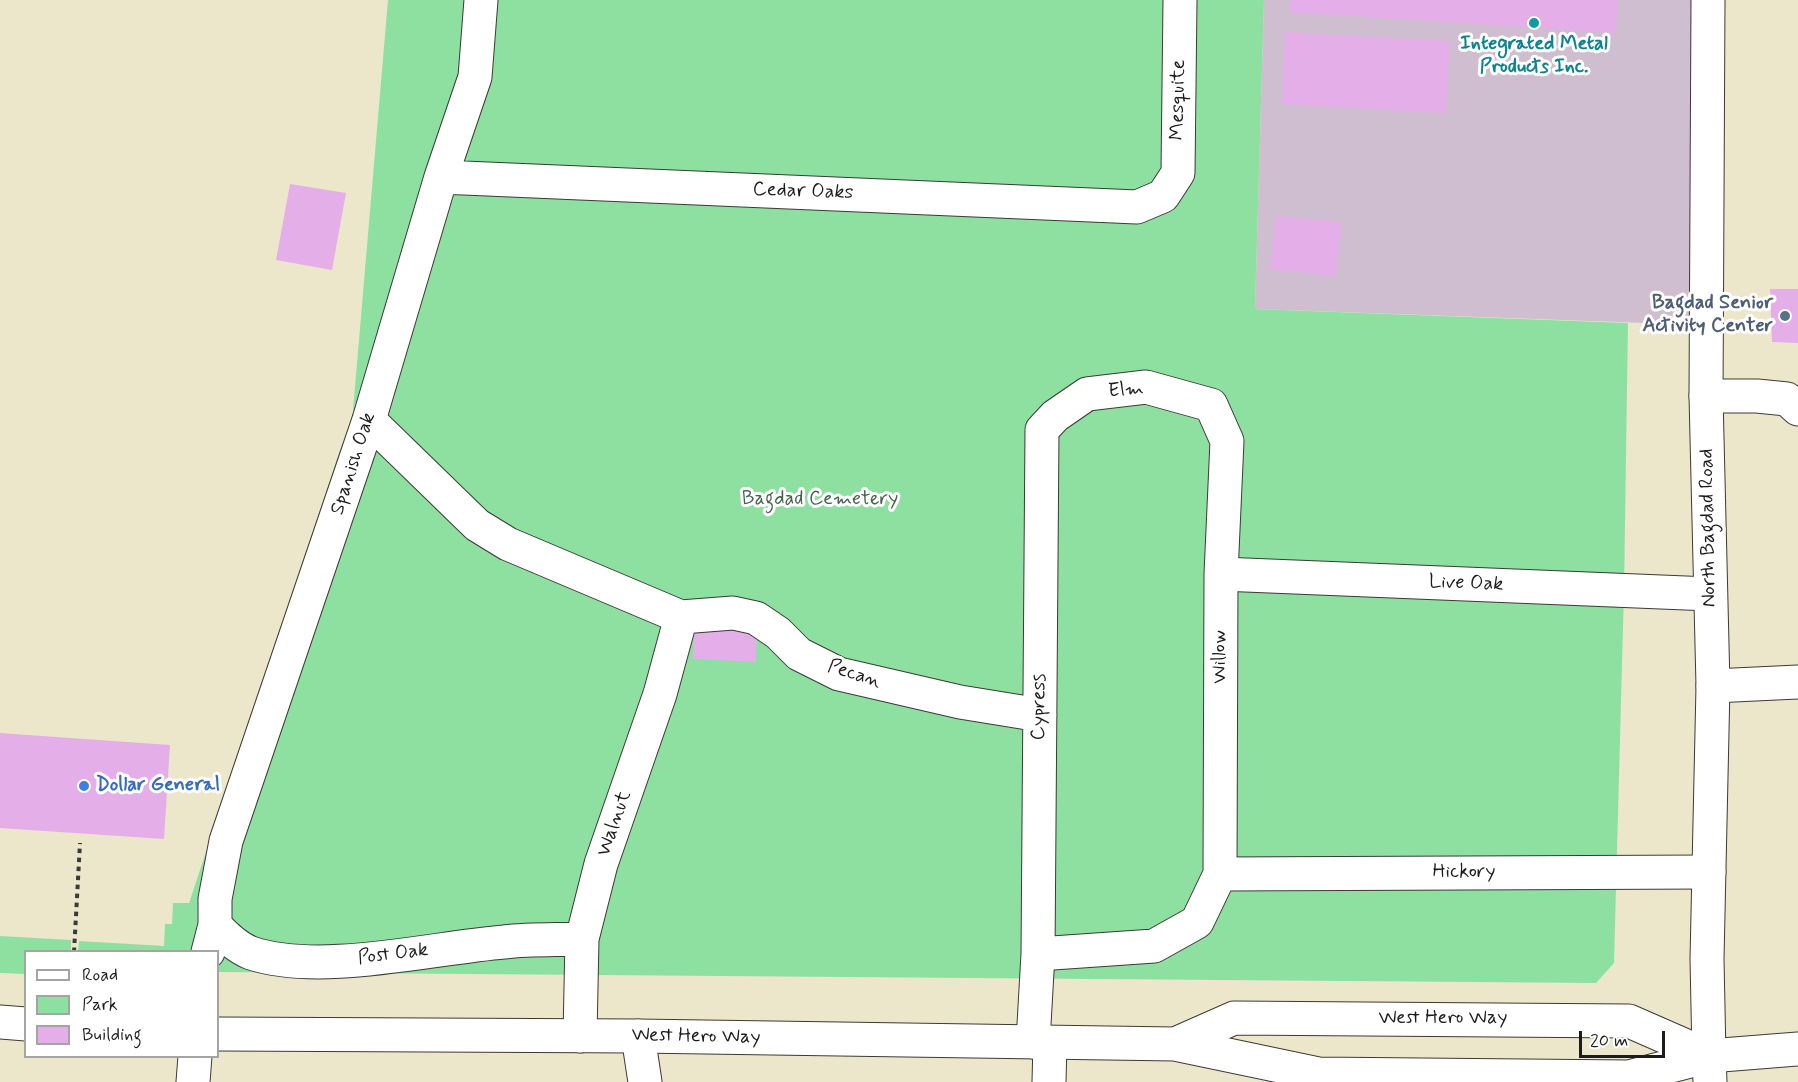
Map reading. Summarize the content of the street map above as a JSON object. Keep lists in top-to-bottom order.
{
  "streets": {
    "main road": [
      "Mesquite",
      "Cedar Oaks",
      "Elm",
      "Spanish Oak",
      "North Bagdad Road",
      "Live Oak",
      "Willow",
      "Pecan",
      "Cypress",
      "Walnut",
      "Hickory",
      "Post Oak",
      "West Hero Way"
    ]
  },
  "crossings": [
    ["Mesquite", "Cedar Oaks"],
    ["Cedar Oaks", "Spanish Oak"],
    ["Elm", "Willow"],
    ["Elm", "Cypress"],
    ["Spanish Oak", "Post Oak"],
    ["North Bagdad Road", "Live Oak"],
    ["North Bagdad Road", "Hickory"],
    ["North Bagdad Road", "West Hero Way"],
    ["Live Oak", "Willow"],
    ["Willow", "Hickory"],
    ["Pecan", "Cypress"],
    ["Pecan", "Walnut"],
    ["Cypress", "West Hero Way"],
    ["Walnut", "Post Oak"],
    ["Walnut", "West Hero Way"]
  ],
  "parks": ["Bagdad Cemetery"],
  "places": ["Integrated Metal Products Inc.", "Bagdad Senior Activity Center", "Dollar General"],
  "legend": ["Road", "Park", "Building"],
  "scale_bar": "20 m"
}
